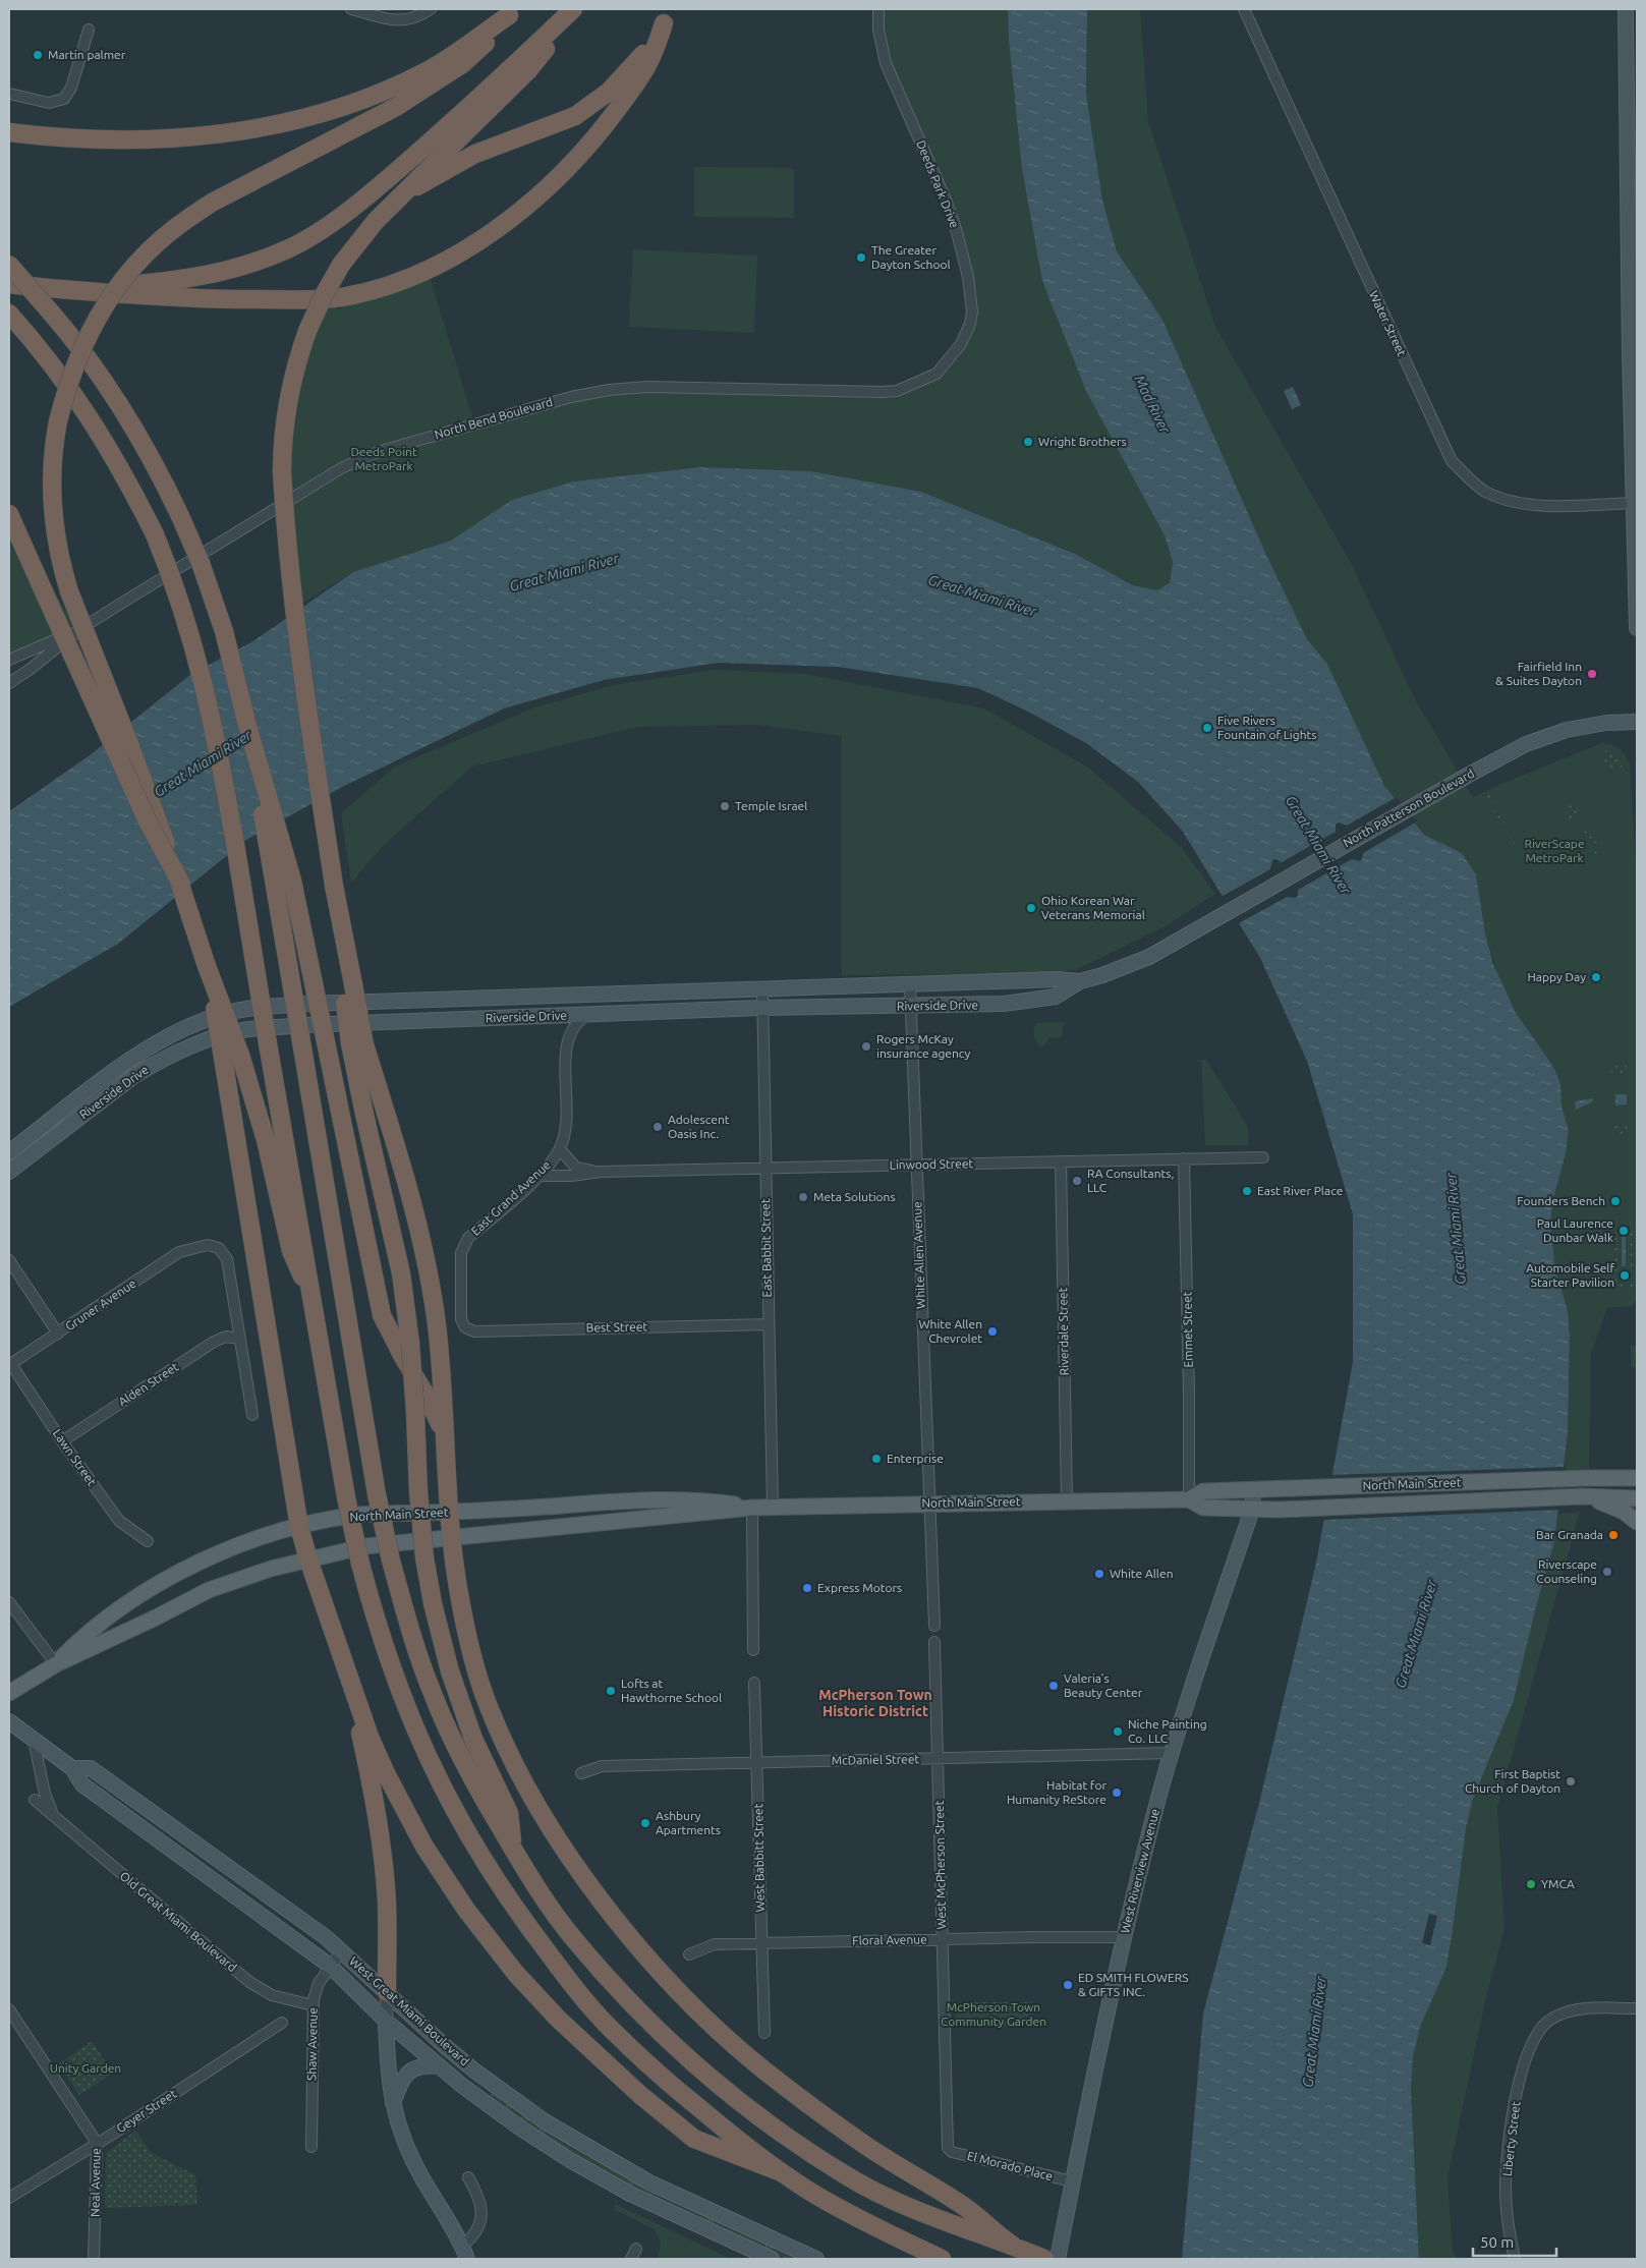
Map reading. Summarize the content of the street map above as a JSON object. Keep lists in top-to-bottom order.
{
  "streets": {
    "main road": [
      "North Patterson Boulevard",
      "Riverside Drive",
      "North Main Street",
      "West Riverview Avenue",
      "West Great Miami Boulevard"
    ],
    "street": [
      "Deeds Park Drive",
      "Water Street",
      "North Bend Boulevard",
      "Linwood Street",
      "East Grand Avenue",
      "East Babbit Street",
      "White Allen Avenue",
      "Gruner Avenue",
      "Best Street",
      "Emmet Street",
      "Riverdale Street",
      "Alden Street",
      "Lawn Street",
      "McDaniel Street",
      "West Babbitt Street",
      "West McPherson Street",
      "Old Great Miami Boulevard",
      "Floral Avenue",
      "Shaw Avenue",
      "Geyer Street",
      "Liberty Street",
      "El Morado Place",
      "Neal Avenue"
    ]
  },
  "crossings": [
    ["Deeds Park Drive", "North Bend Boulevard"],
    ["North Patterson Boulevard", "Riverside Drive"],
    ["Riverside Drive", "East Grand Avenue"],
    ["Riverside Drive", "East Babbit Street"],
    ["Riverside Drive", "White Allen Avenue"],
    ["Linwood Street", "East Grand Avenue"],
    ["Linwood Street", "East Babbit Street"],
    ["Linwood Street", "White Allen Avenue"],
    ["Linwood Street", "Emmet Street"],
    ["Linwood Street", "Riverdale Street"],
    ["East Grand Avenue", "Best Street"],
    ["East Babbit Street", "Best Street"],
    ["East Babbit Street", "North Main Street"],
    ["White Allen Avenue", "North Main Street"],
    ["Gruner Avenue", "Alden Street"],
    ["Gruner Avenue", "Lawn Street"],
    ["Emmet Street", "North Main Street"],
    ["Riverdale Street", "North Main Street"],
    ["Alden Street", "Lawn Street"],
    ["North Main Street", "West Riverview Avenue"],
    ["McDaniel Street", "West Babbitt Street"],
    ["McDaniel Street", "West McPherson Street"],
    ["McDaniel Street", "West Riverview Avenue"],
    ["West Babbitt Street", "Floral Avenue"],
    ["West McPherson Street", "Floral Avenue"],
    ["West McPherson Street", "El Morado Place"],
    ["West Riverview Avenue", "Floral Avenue"],
    ["West Riverview Avenue", "El Morado Place"],
    ["Old Great Miami Boulevard", "West Great Miami Boulevard"],
    ["Old Great Miami Boulevard", "Shaw Avenue"],
    ["West Great Miami Boulevard", "Shaw Avenue"],
    ["Geyer Street", "Neal Avenue"]
  ],
  "districts": ["McPherson Town Historic District"],
  "water": ["Mad River", "Great Miami River"],
  "parks": [
    "Deeds Point MetroPark",
    "RiverScape MetroPark",
    "McPherson Town Community Garden",
    "Unity Garden"
  ],
  "places": [
    "Martin palmer",
    "The Greater Dayton School",
    "Wright Brothers",
    "Fairfield Inn & Suites Dayton",
    "Five Rivers Fountain of Lights",
    "Temple Israel",
    "Ohio Korean War Veterans Memorial",
    "Happy Day",
    "Rogers McKay insurance agency",
    "Adolescent Oasis Inc.",
    "RA Consultants, LLC",
    "East River Place",
    "Meta Solutions",
    "Founders Bench",
    "Paul Laurence Dunbar Walk",
    "Automobile Self Starter Pavilion",
    "White Allen Chevrolet",
    "Enterprise",
    "Bar Granada",
    "Riverscape Counseling",
    "White Allen",
    "Express Motors",
    "Valeria’s Beauty Center",
    "Lofts at Hawthorne School",
    "Niche Painting Co. LLC",
    "First Baptist Church of Dayton",
    "Habitat for Humanity ReStore",
    "Ashbury Apartments",
    "YMCA",
    "ED SMITH FLOWERS & GIFTS INC."
  ],
  "scale_bar": "50 m"
}
